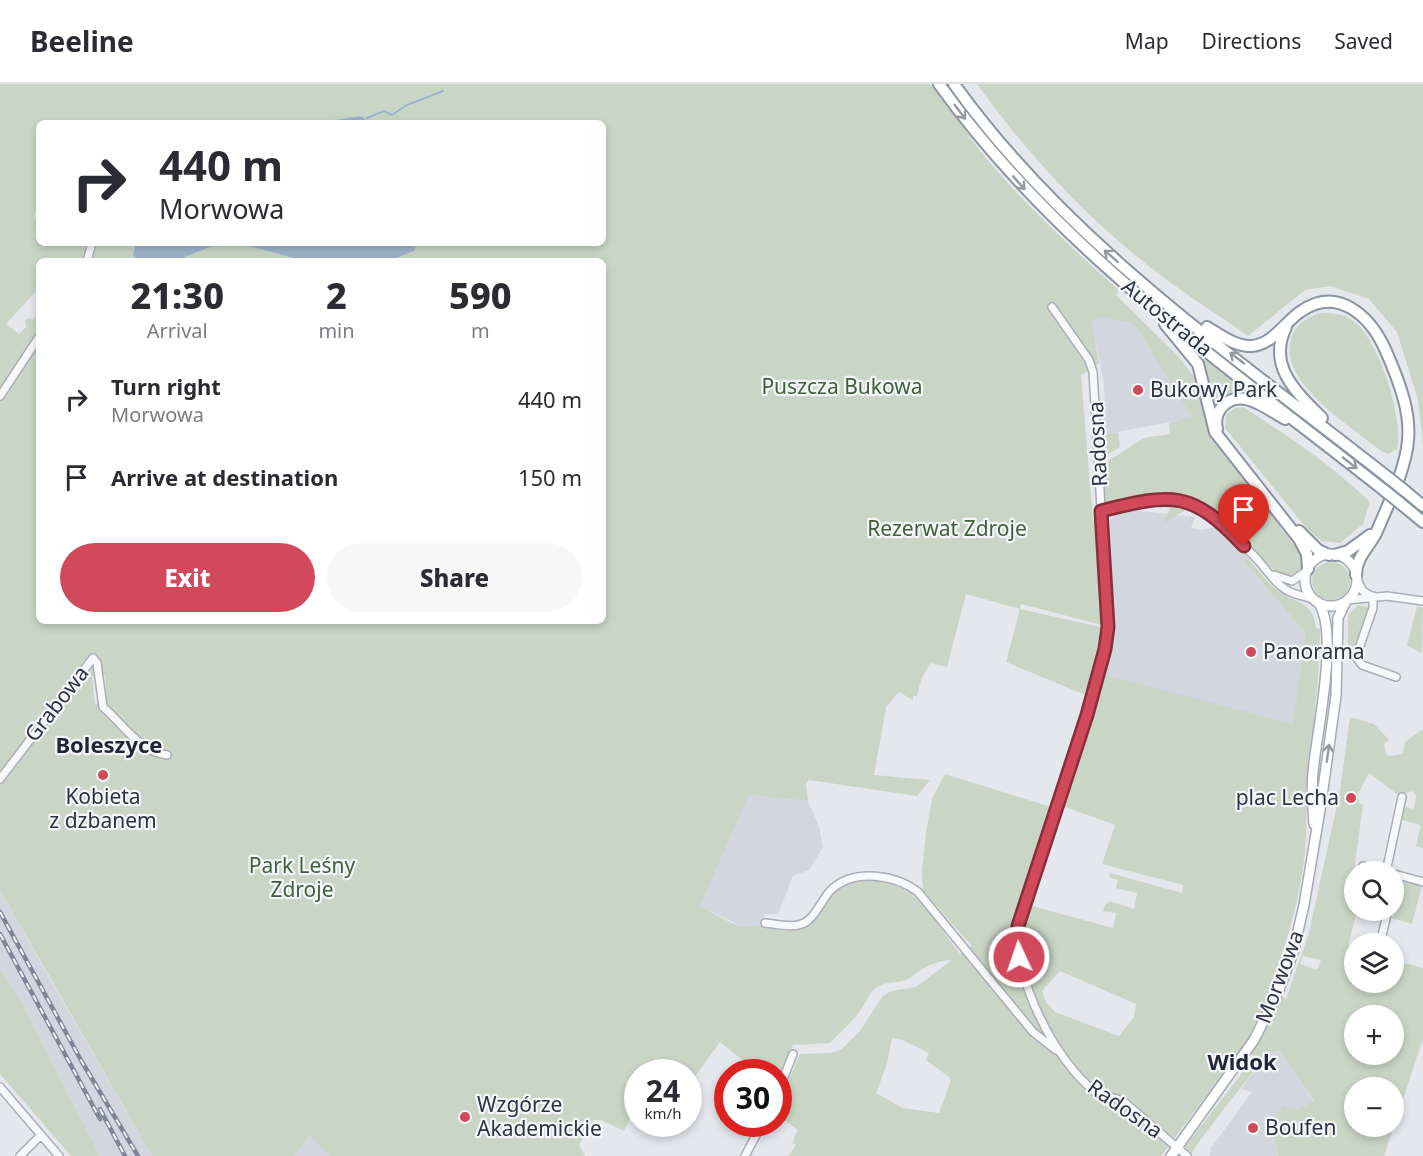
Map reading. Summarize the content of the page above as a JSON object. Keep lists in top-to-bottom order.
{
  "streets": {
    "highway": ["Autostrada"],
    "main road": ["Morwowa"],
    "street": ["Radosna", "Grabowa"]
  },
  "crossings": [
    ["Radosna", "Morwowa"]
  ],
  "districts": ["Boleszyce", "Widok"],
  "parks": ["Puszcza Bukowa", "Rezerwat Zdroje", "Park Leśny Zdroje"],
  "places": [
    "Bukowy Park",
    "Panorama",
    "Kobieta z dzbanem",
    "plac Lecha",
    "Wzgórze Akademickie",
    "Boufen"
  ],
  "page": {
    "header": "Beeline",
    "nav": ["Map", "Directions", "Saved"],
    "turn": ["440 m", "Morwowa"],
    "eta": [
      "21:30",
      "Arrival",
      "2",
      "min",
      "590",
      "m"
    ],
    "list": [
      {
        "name": "Turn right",
        "note": "Morwowa",
        "value": "440 m"
      },
      {
        "name": "Arrive at destination",
        "value": "150 m"
      }
    ],
    "buttons": ["Exit", "Share"],
    "map_buttons": ["+", "−"],
    "speed": "24 km/h",
    "limit": "30"
  }
}
